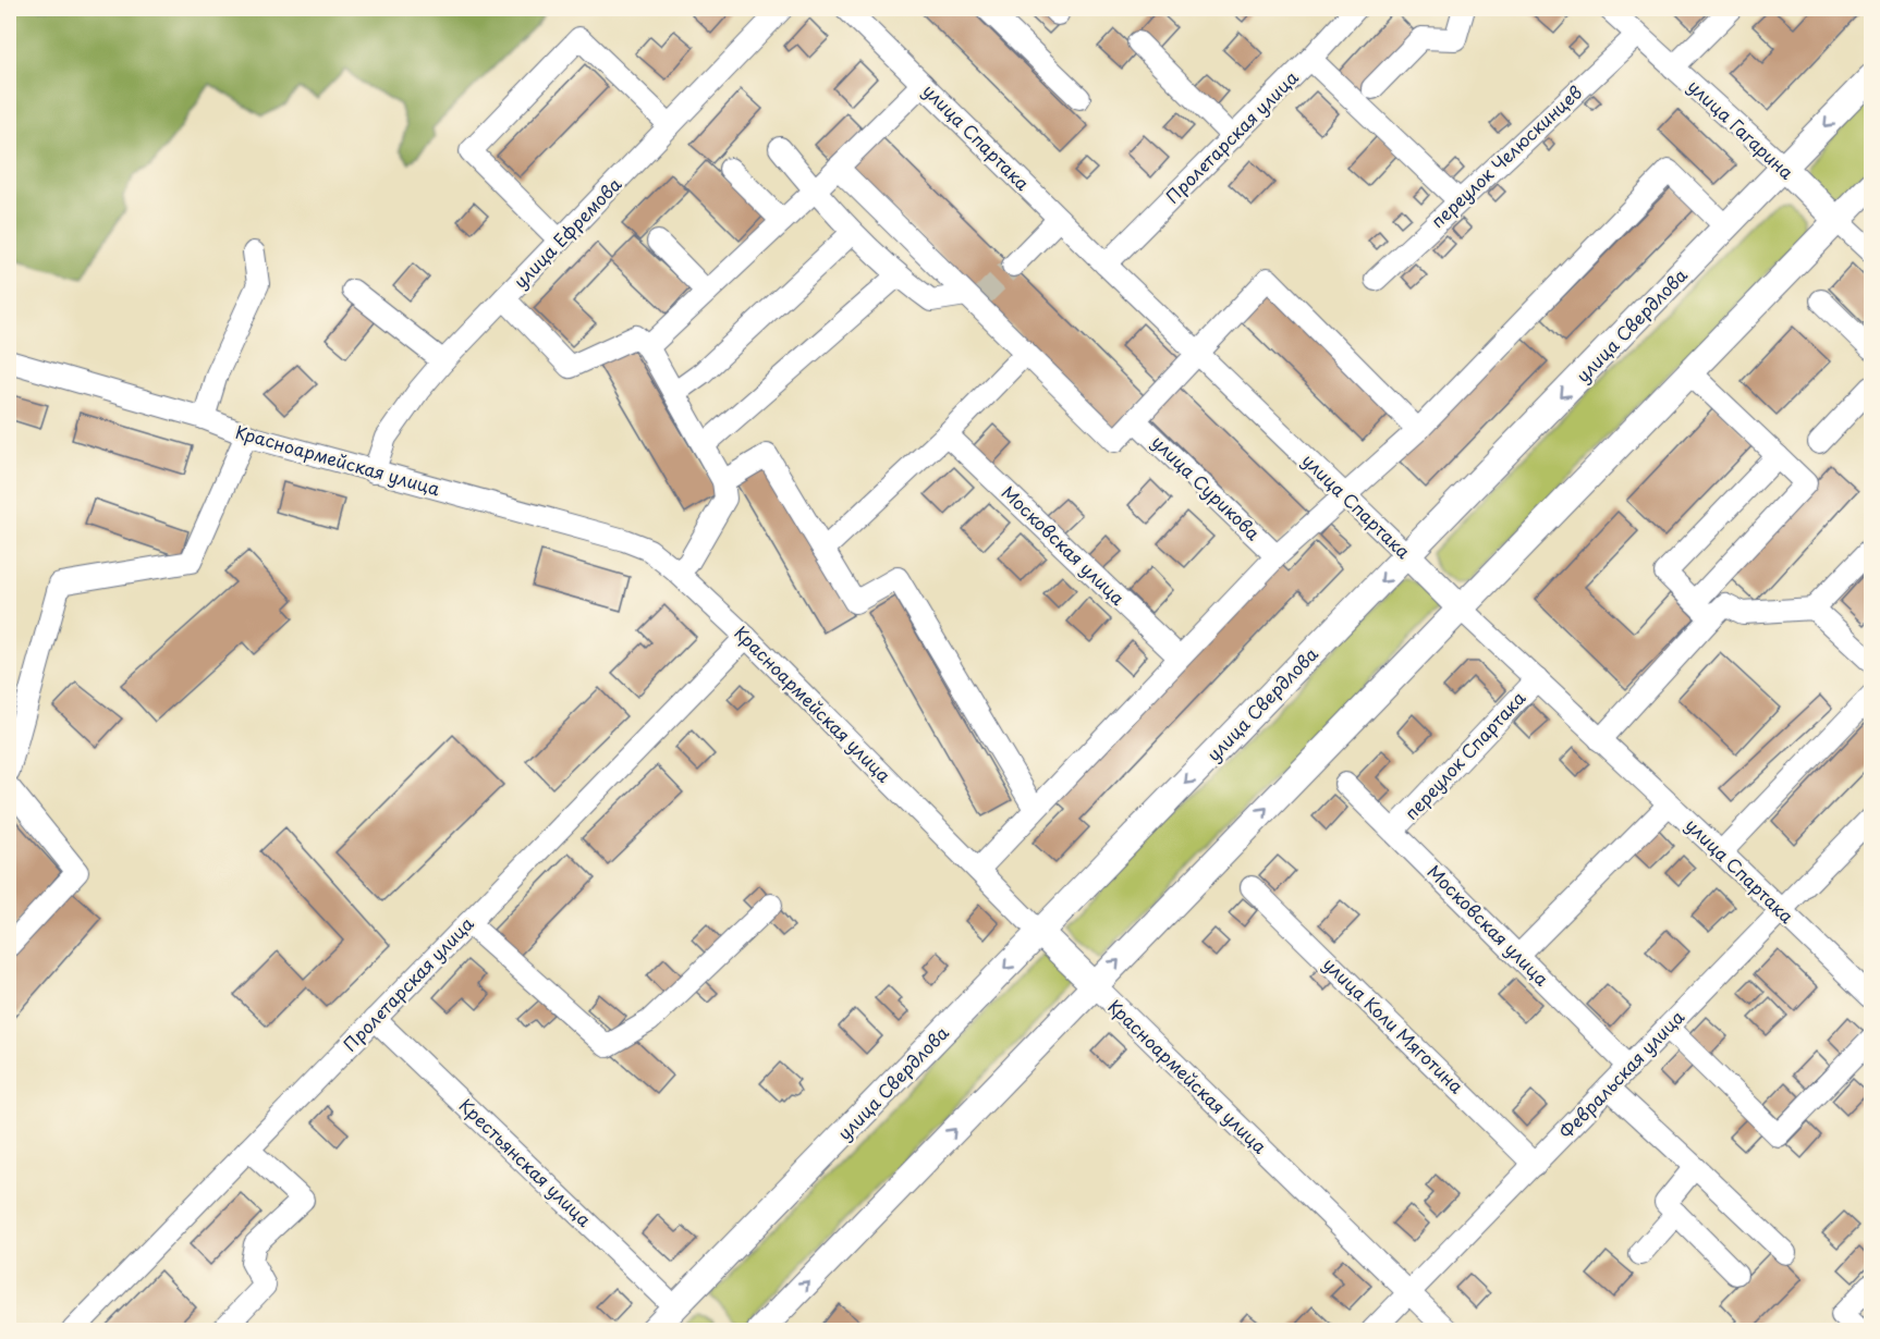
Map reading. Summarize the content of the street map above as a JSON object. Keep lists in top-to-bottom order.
{
  "streets": {
    "main road": [
      "улица Гагарина",
      "улица Спартака",
      "улица Свердлова",
      "Красноармейская улица"
    ],
    "street": [
      "Пролетарская улица",
      "переулок Челюскинцев",
      "улица Ефремова",
      "улица Сурикова",
      "Московская улица",
      "переулок Спартака",
      "улица Коли Мяготина",
      "Февральская улица",
      "Крестьянская улица"
    ]
  },
  "crossings": [
    ["улица Гагарина", "переулок Челюскинцев"],
    ["улица Гагарина", "улица Свердлова"],
    ["улица Спартака", "Пролетарская улица"],
    ["улица Спартака", "улица Свердлова"],
    ["улица Спартака", "переулок Спартака"],
    ["улица Спартака", "Февральская улица"],
    ["Пролетарская улица", "Красноармейская улица"],
    ["Пролетарская улица", "Крестьянская улица"],
    ["улица Ефремова", "Красноармейская улица"],
    ["улица Свердлова", "Красноармейская улица"],
    ["улица Свердлова", "Крестьянская улица"],
    ["Красноармейская улица", "Февральская улица"],
    ["Московская улица", "переулок Спартака"],
    ["Московская улица", "Февральская улица"],
    ["улица Коли Мяготина", "Февральская улица"]
  ]
}
